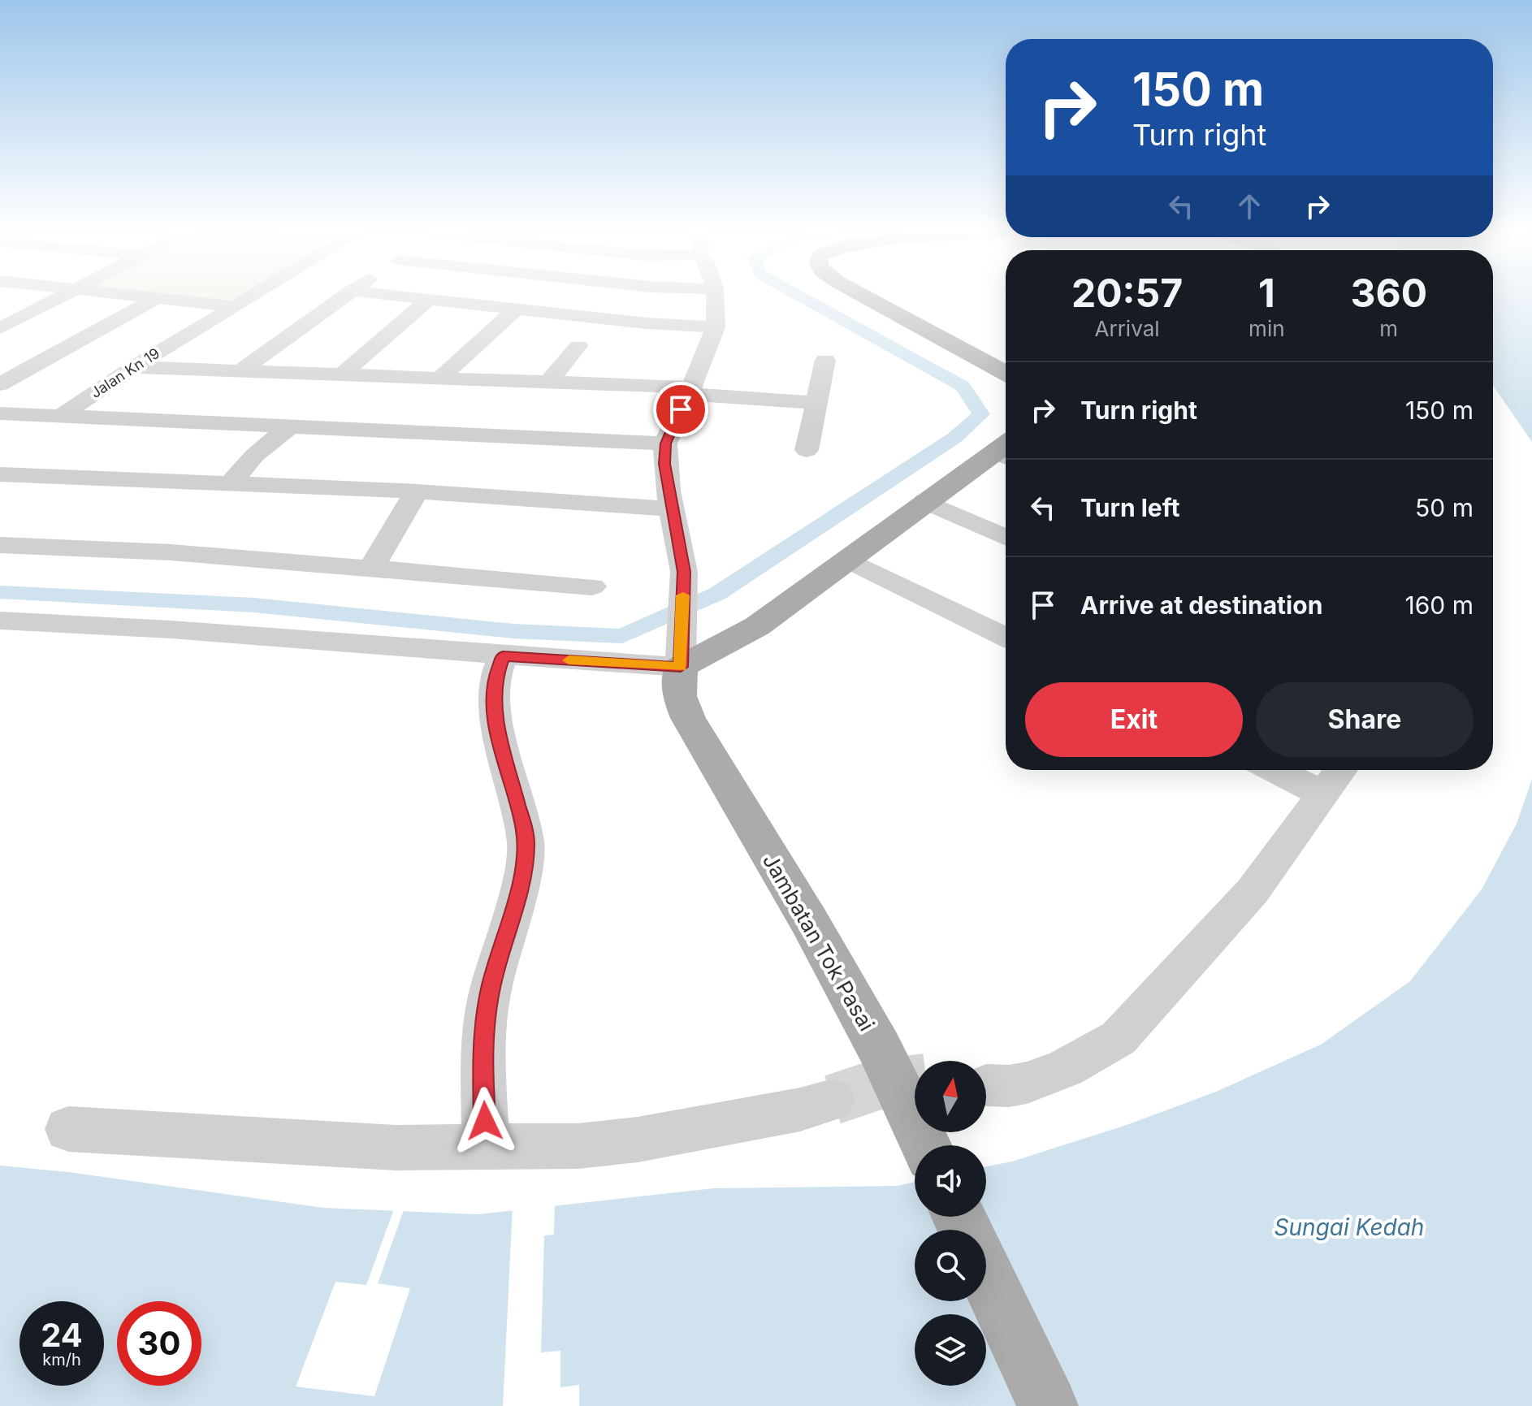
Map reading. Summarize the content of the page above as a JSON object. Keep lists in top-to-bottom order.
{
  "streets": {
    "main road": ["Jambatan Tok Pasai"],
    "street": ["Jalan Kn 19"]
  },
  "water": ["Sungai Kedah"],
  "north": "top",
  "page": {
    "turn": ["150 m", "Turn right"],
    "eta": [
      "20:57",
      "Arrival",
      "1",
      "min",
      "360",
      "m"
    ],
    "list": [
      {
        "name": "Turn right",
        "value": "150 m"
      },
      {
        "name": "Turn left",
        "value": "50 m"
      },
      {
        "name": "Arrive at destination",
        "value": "160 m"
      }
    ],
    "buttons": ["Exit", "Share"],
    "speed": "24 km/h",
    "limit": "30"
  }
}
